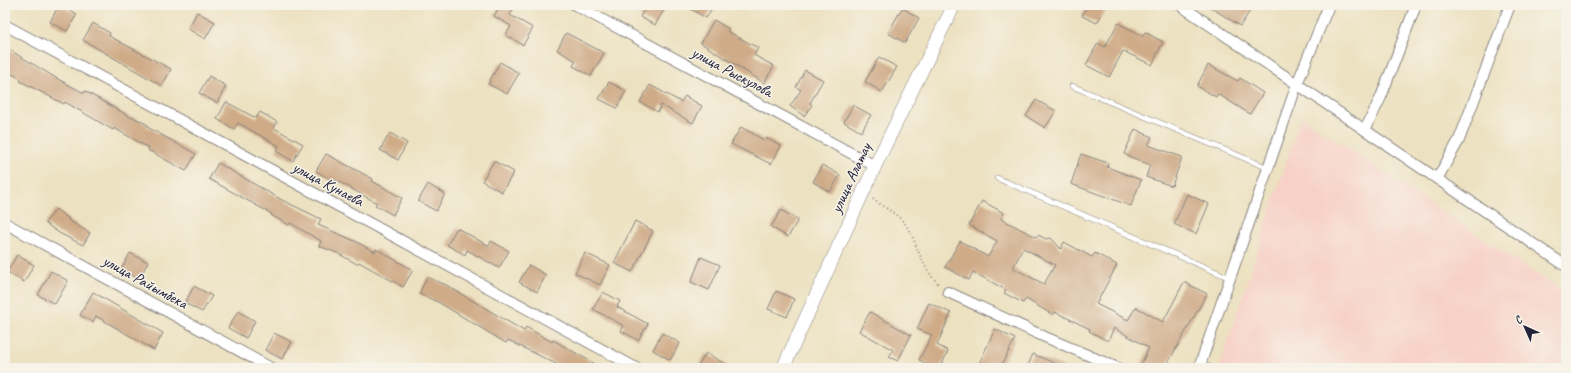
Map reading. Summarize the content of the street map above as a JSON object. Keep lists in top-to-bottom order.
{
  "streets": {
    "street": [
      "улица Рыскулова",
      "улица Алатау",
      "улица Кунаева",
      "улица Райымбека"
    ]
  },
  "crossings": [
    ["улица Рыскулова", "улица Алатау"]
  ],
  "north": "top left"
}
